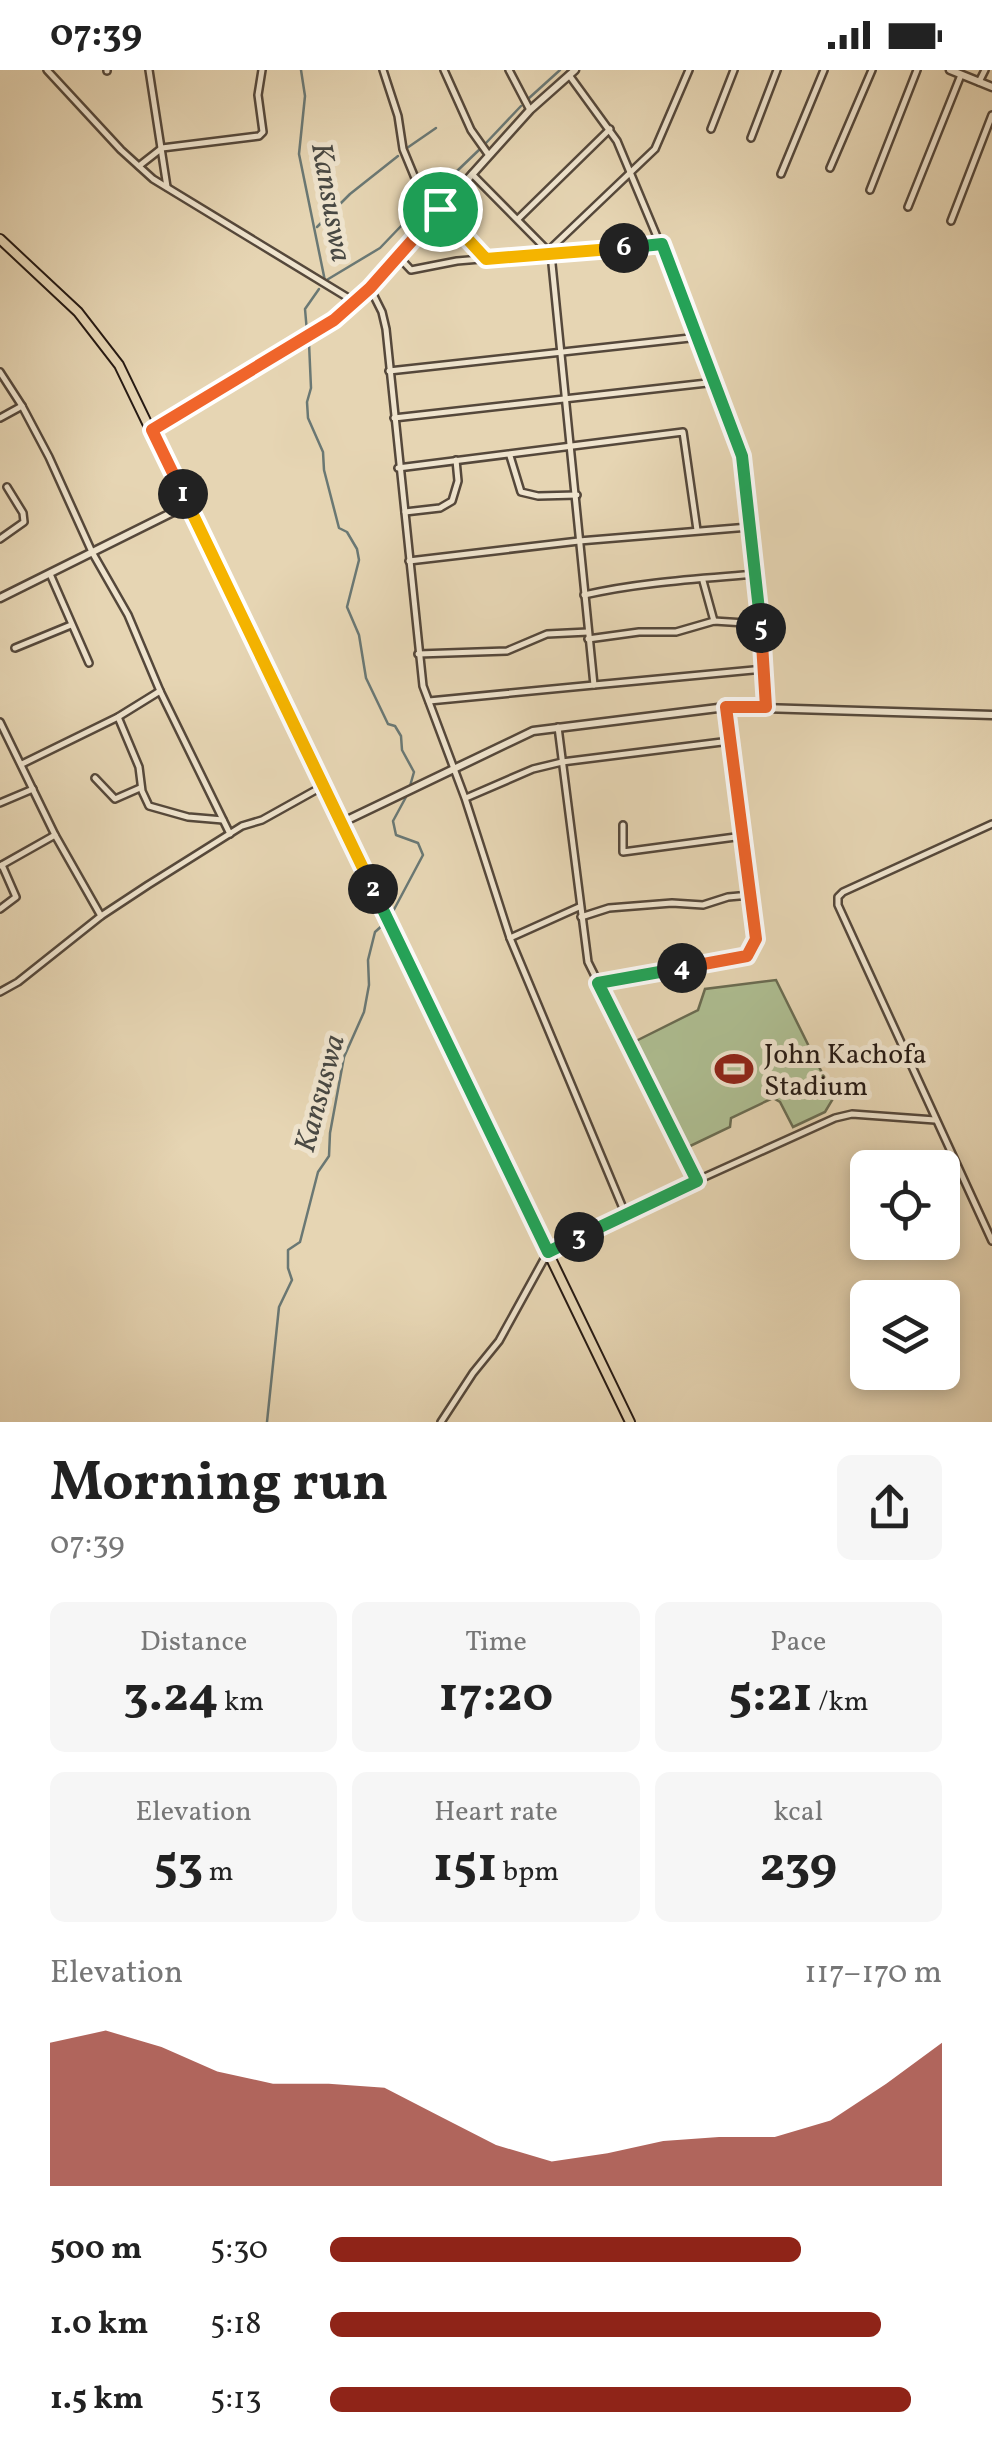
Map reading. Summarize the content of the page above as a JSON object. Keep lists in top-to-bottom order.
{
  "water": ["Kansuswa"],
  "places": {
    "sports": ["John Kachofa Stadium"]
  },
  "page": {
    "status": "07:39",
    "pins": [
      "6",
      "1",
      "5",
      "2",
      "4",
      "3"
    ],
    "heading": ["Morning run", "07:39"],
    "stats": [
      ["Distance", "3.24 km"],
      ["Time", "17:20"],
      ["Pace", "5:21 /km"],
      ["Elevation", "53 m"],
      ["Heart rate", "151 bpm"],
      ["kcal", "239"]
    ],
    "chart": ["Elevation", "117–170 m"],
    "list": [
      {
        "name": "500 m",
        "note": "5:30"
      },
      {
        "name": "1.0 km",
        "note": "5:18"
      },
      {
        "name": "1.5 km",
        "note": "5:13"
      }
    ]
  }
}
